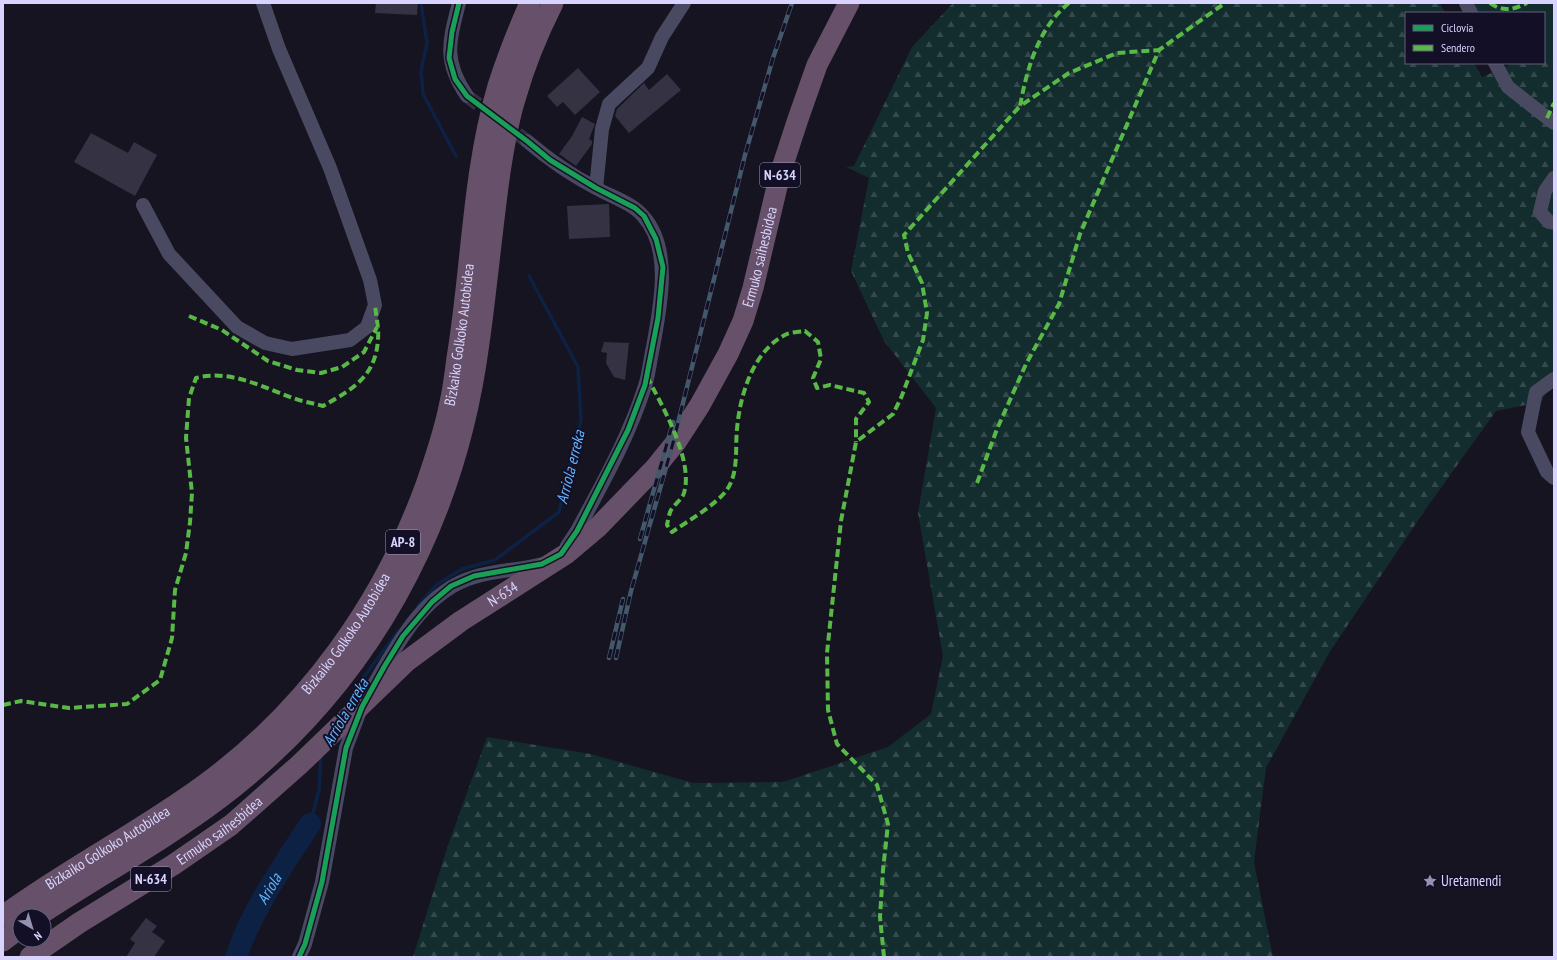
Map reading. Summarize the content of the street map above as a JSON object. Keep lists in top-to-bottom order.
{
  "streets": {
    "highway": [
      "N-634",
      "Ermuko saihesbidea",
      "Bizkaiko Golkoko Autobidea",
      "AP-8"
    ]
  },
  "crossings": [
    ["N-634", "Ermuko saihesbidea"]
  ],
  "water": ["Arriola erreka", "Ariola"],
  "places": {
    "place": ["Uretamendi"]
  },
  "legend": ["Ciclovía", "Sendero"],
  "north": "bottom right"
}
